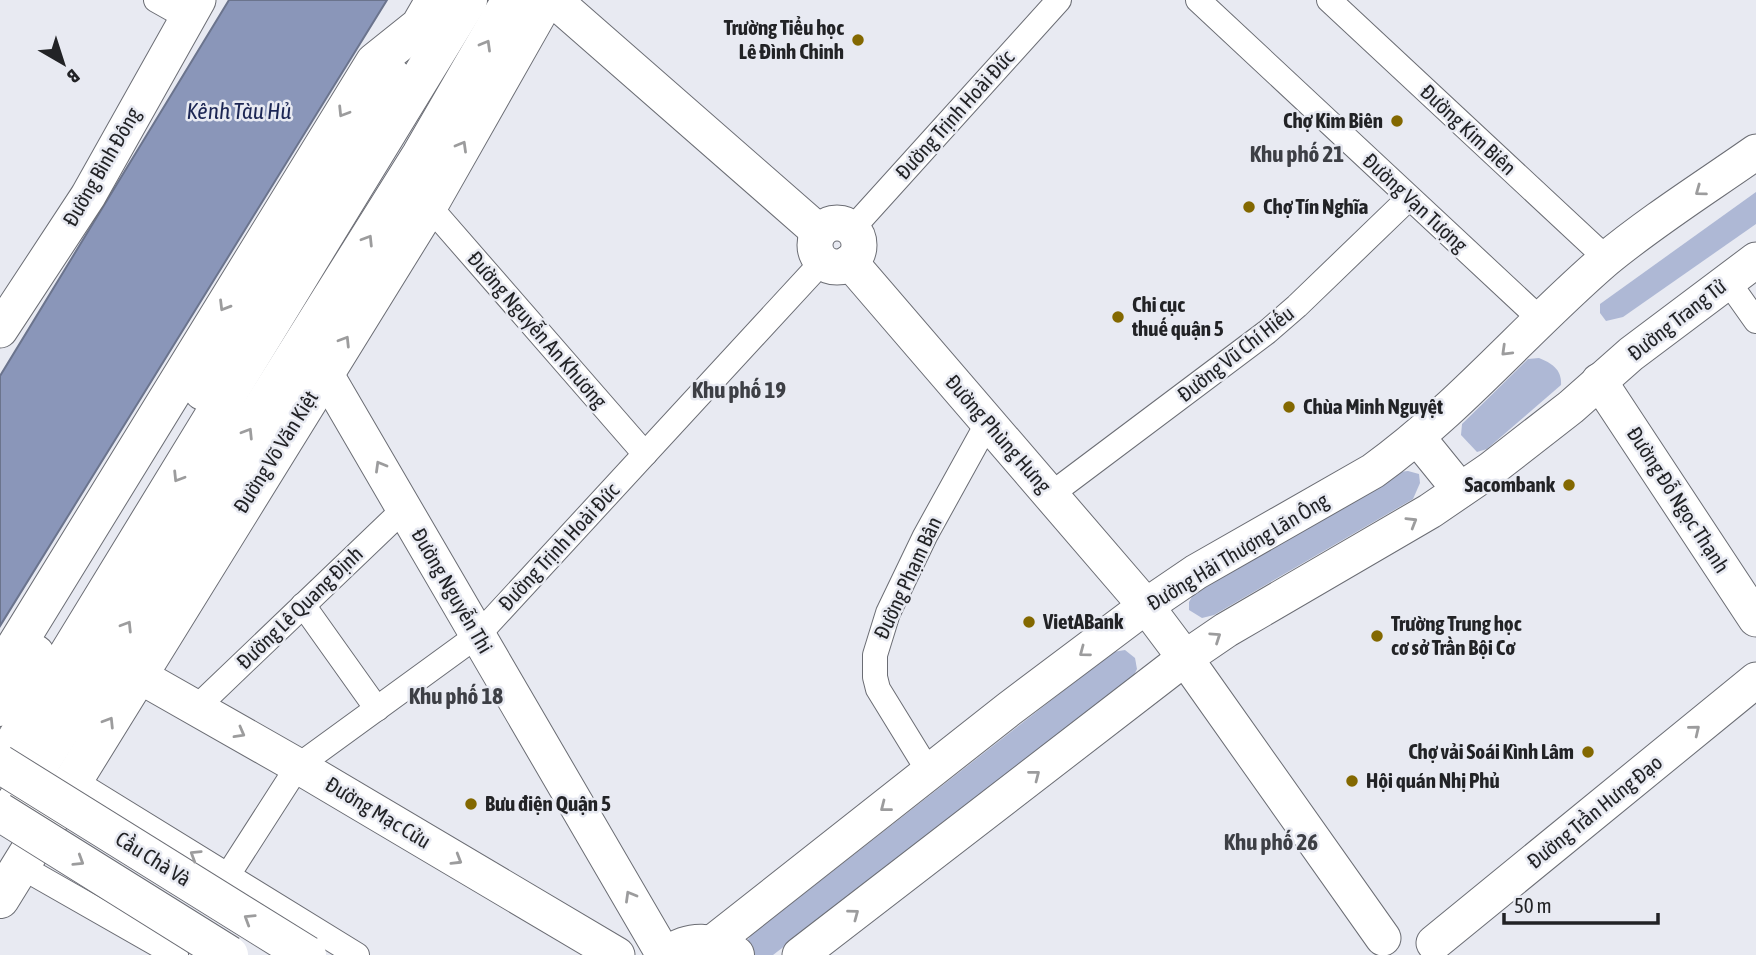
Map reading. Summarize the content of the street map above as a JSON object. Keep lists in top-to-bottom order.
{
  "streets": {
    "main road": ["Đường Võ Văn Kiệt", "Cầu Chà Và"],
    "street": [
      "Đường Trịnh Hoài Đức",
      "Đường Kim Biên",
      "Đường Bình Đông",
      "Đường Vạn Tượng",
      "Đường Trang Tử",
      "Đường Nguyễn An Khương",
      "Đường Vũ Chí Hiếu",
      "Đường Phùng Hưng",
      "Đường Đỗ Ngọc Thạnh",
      "Đường Hải Thượng Lãn Ông",
      "Đường Phạm Bân",
      "Đường Nguyễn Thi",
      "Đường Lê Quang Định",
      "Đường Trần Hưng Đạo",
      "Đường Mạc Cửu"
    ]
  },
  "crossings": [
    ["Đường Trịnh Hoài Đức", "Đường Nguyễn An Khương"],
    ["Đường Trịnh Hoài Đức", "Đường Phùng Hưng"],
    ["Đường Trịnh Hoài Đức", "Đường Nguyễn Thi"],
    ["Đường Trịnh Hoài Đức", "Đường Mạc Cửu"],
    ["Đường Kim Biên", "Đường Hải Thượng Lãn Ông"],
    ["Đường Vạn Tượng", "Đường Vũ Chí Hiếu"],
    ["Đường Vạn Tượng", "Đường Hải Thượng Lãn Ông"],
    ["Đường Trang Tử", "Đường Đỗ Ngọc Thạnh"],
    ["Đường Nguyễn An Khương", "Đường Võ Văn Kiệt"],
    ["Đường Vũ Chí Hiếu", "Đường Phùng Hưng"],
    ["Đường Phùng Hưng", "Đường Hải Thượng Lãn Ông"],
    ["Đường Phùng Hưng", "Đường Phạm Bân"],
    ["Đường Võ Văn Kiệt", "Đường Nguyễn Thi"],
    ["Đường Võ Văn Kiệt", "Đường Mạc Cửu"],
    ["Đường Hải Thượng Lãn Ông", "Đường Phạm Bân"],
    ["Đường Nguyễn Thi", "Đường Lê Quang Định"],
    ["Đường Lê Quang Định", "Đường Mạc Cửu"]
  ],
  "one_way": ["Đường Nguyễn Thi", "Đường Trần Hưng Đạo"],
  "districts": [
    "Khu phố 21",
    "Khu phố 19",
    "Khu phố 18",
    "Khu phố 26"
  ],
  "water": ["Kênh Tàu Hủ"],
  "places": [
    "Trường Tiểu học Lê Đình Chinh",
    "Chợ Kim Biên",
    "Chợ Tín Nghĩa",
    "Chi cục thuế quận 5",
    "Chùa Minh Nguyệt",
    "Sacombank",
    "VietABank",
    "Trường Trung học cơ sở Trần Bội Cơ",
    "Chợ vải Soái Kình Lâm",
    "Hội quán Nhị Phủ",
    "Bưu điện Quận 5"
  ],
  "scale_bar": "50 m",
  "north": "bottom right"
}
